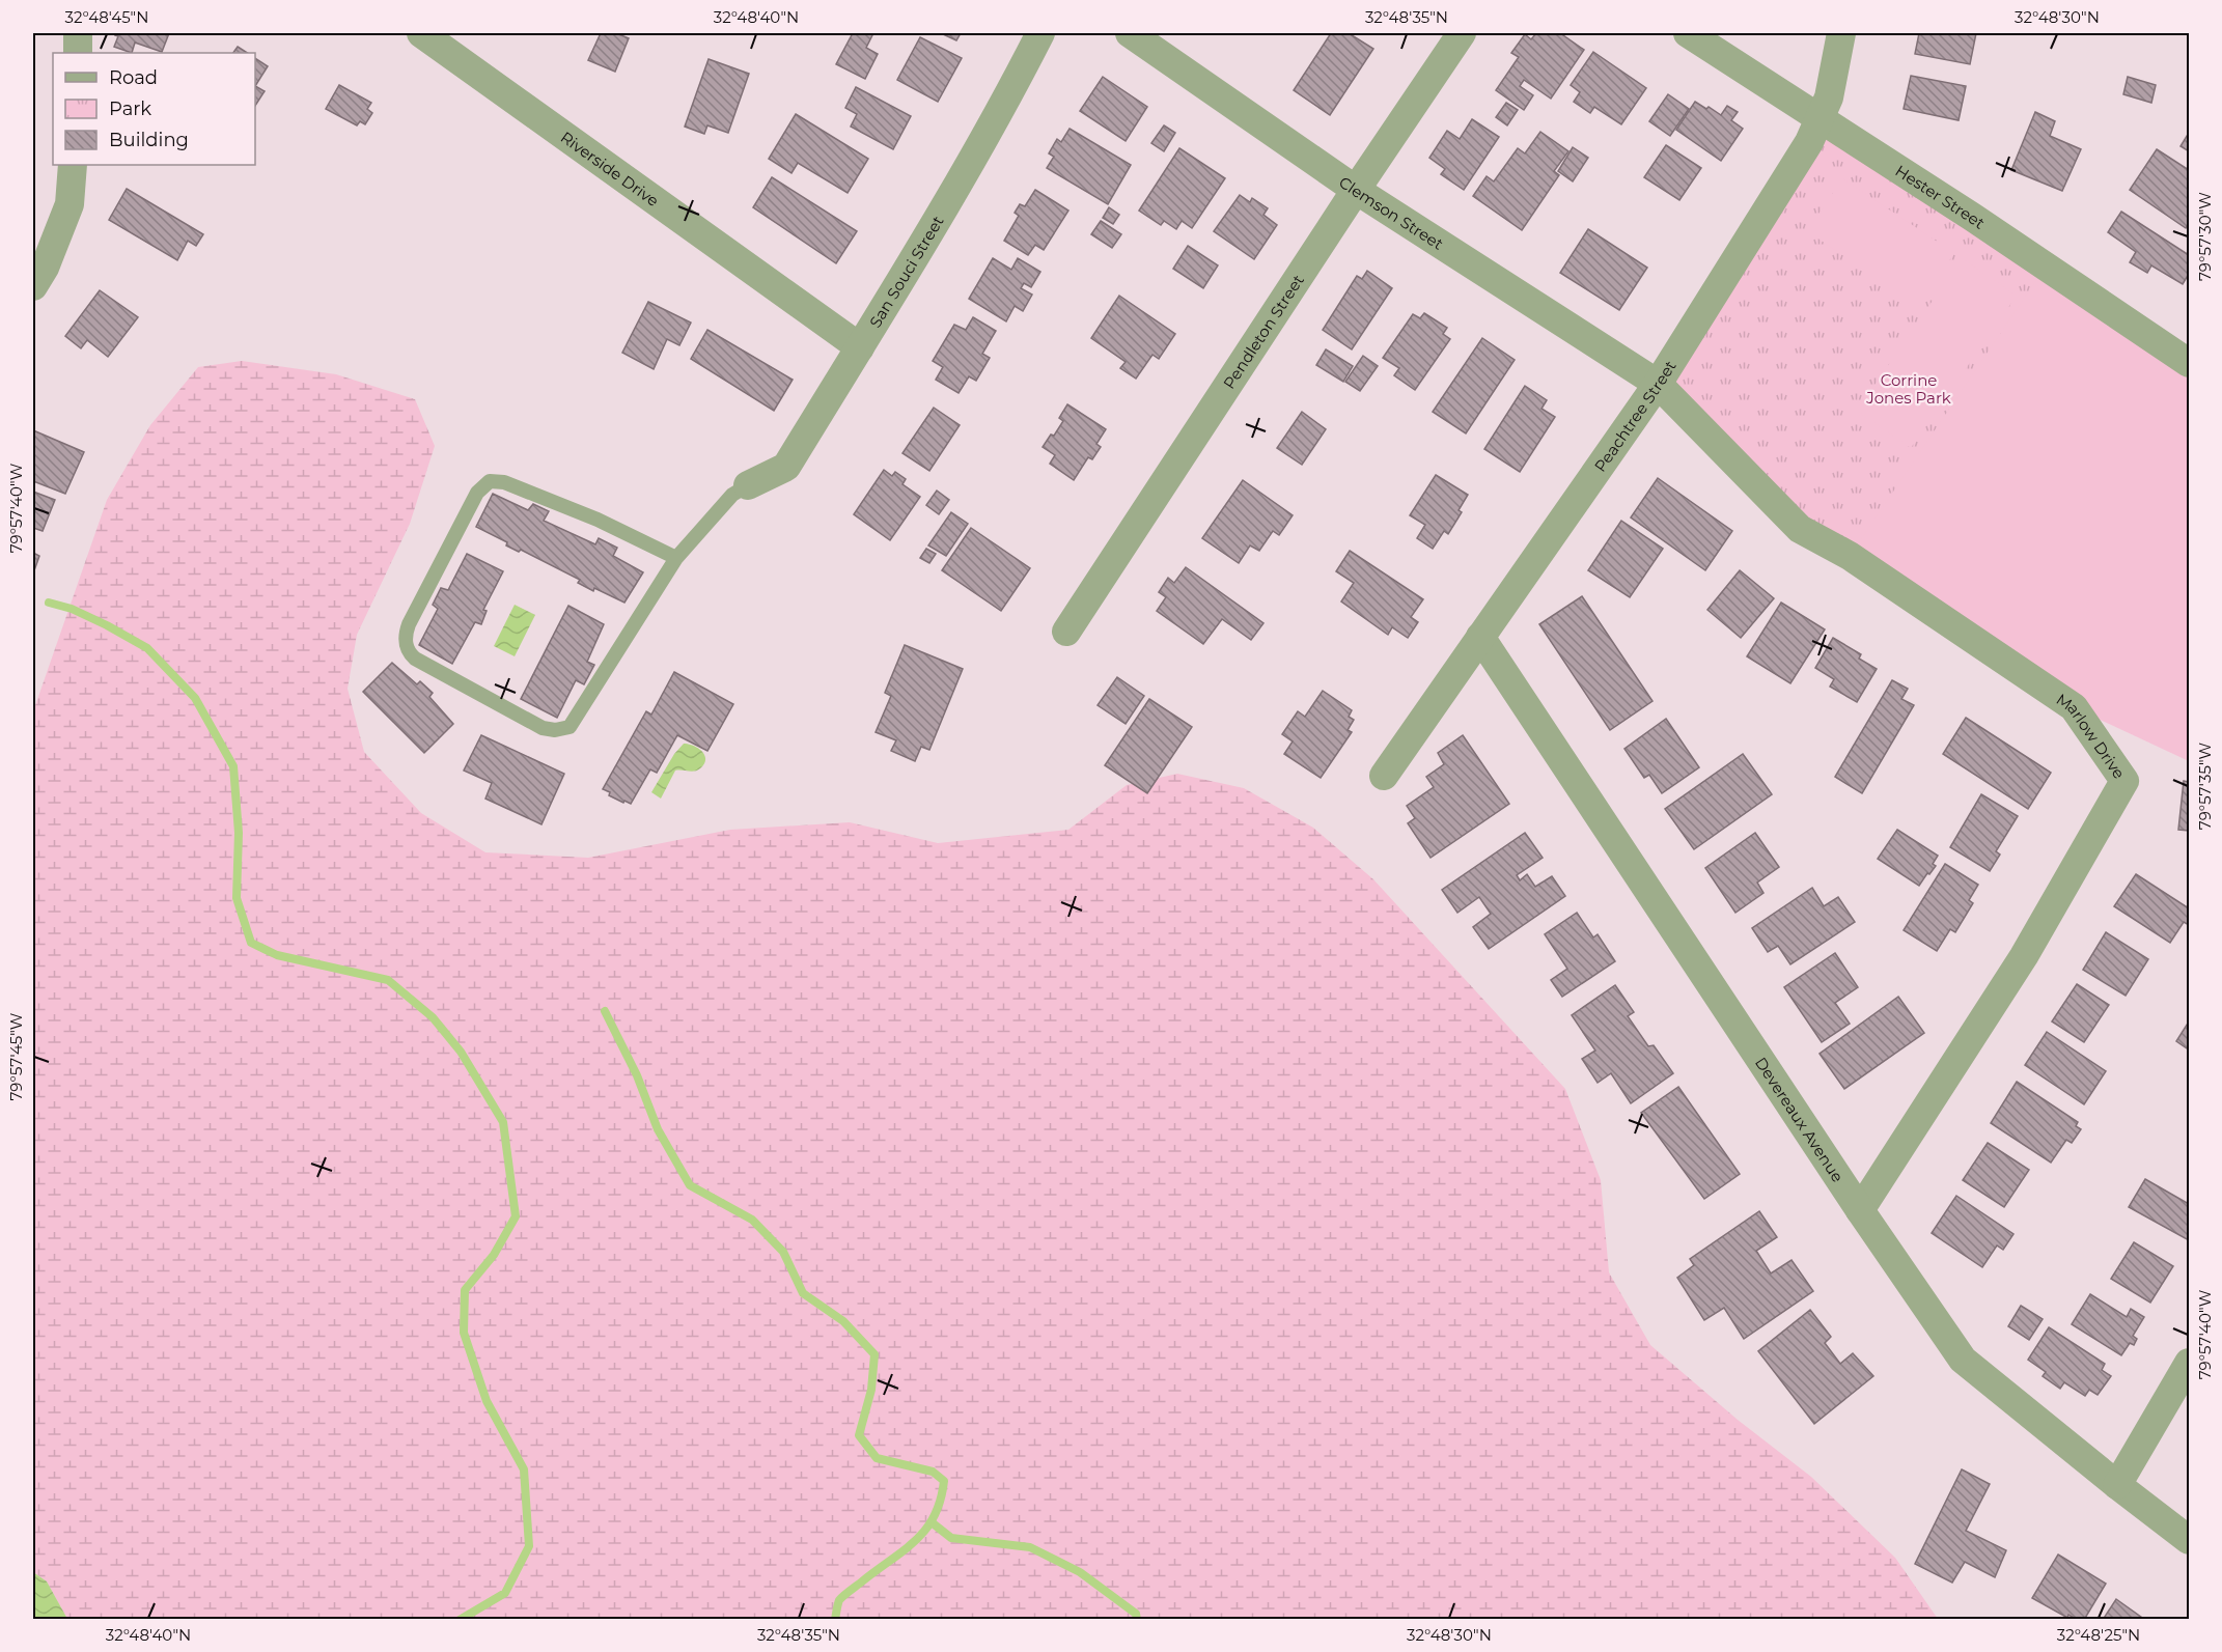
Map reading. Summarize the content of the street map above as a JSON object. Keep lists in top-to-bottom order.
{
  "streets": {
    "street": [
      "Riverside Drive",
      "Hester Street",
      "Clemson Street",
      "San Souci Street",
      "Pendleton Street",
      "Peachtree Street",
      "Marlow Drive",
      "Devereaux Avenue"
    ]
  },
  "crossings": [
    ["Riverside Drive", "San Souci Street"],
    ["Hester Street", "Peachtree Street"],
    ["Clemson Street", "Pendleton Street"],
    ["Clemson Street", "Peachtree Street"],
    ["Clemson Street", "Marlow Drive"],
    ["Peachtree Street", "Marlow Drive"],
    ["Peachtree Street", "Devereaux Avenue"],
    ["Marlow Drive", "Devereaux Avenue"]
  ],
  "parks": ["Corrine Jones Park"],
  "legend": ["Road", "Park", "Building"],
  "coordinates": [
    "32°48'45\"N",
    "32°48'40\"N",
    "32°48'35\"N",
    "32°48'30\"N",
    "79°57'30\"W",
    "79°57'40\"W",
    "79°57'35\"W",
    "79°57'45\"W",
    "32°48'25\"N"
  ]
}
